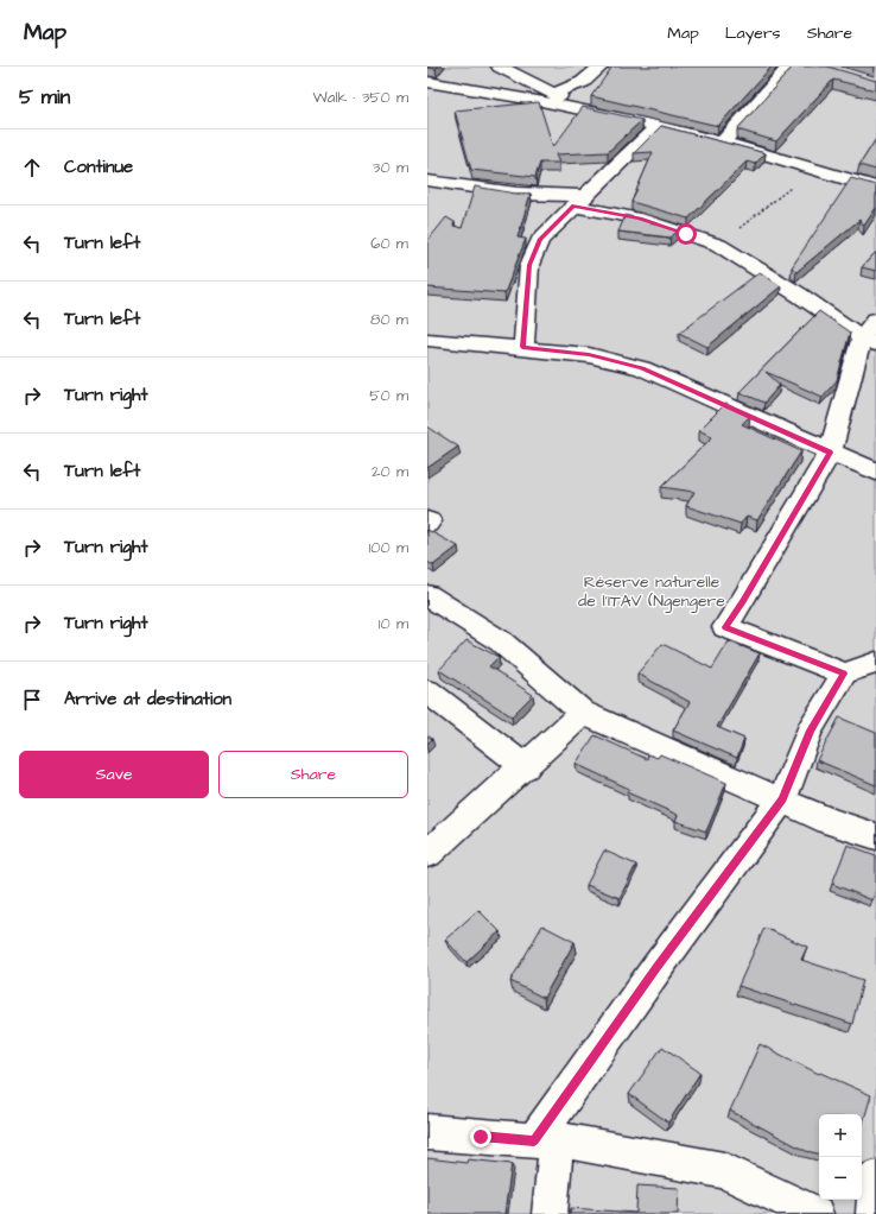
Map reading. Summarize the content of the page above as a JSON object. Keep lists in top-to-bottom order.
{
  "parks": ["Réserve naturelle de l'ITAV (Ngengere"],
  "page": {
    "header": "Map",
    "nav": ["Map", "Layers", "Share"],
    "heading": ["5 min", "Walk · 350 m"],
    "list": [
      ["Continue", "30 m"],
      ["Turn left", "60 m"],
      ["Turn left", "80 m"],
      ["Turn right", "50 m"],
      ["Turn left", "20 m"],
      ["Turn right", "100 m"],
      ["Turn right", "10 m"],
      "Arrive at destination"
    ],
    "buttons": ["Save", "Share"],
    "map_buttons": ["+", "−"]
  }
}
